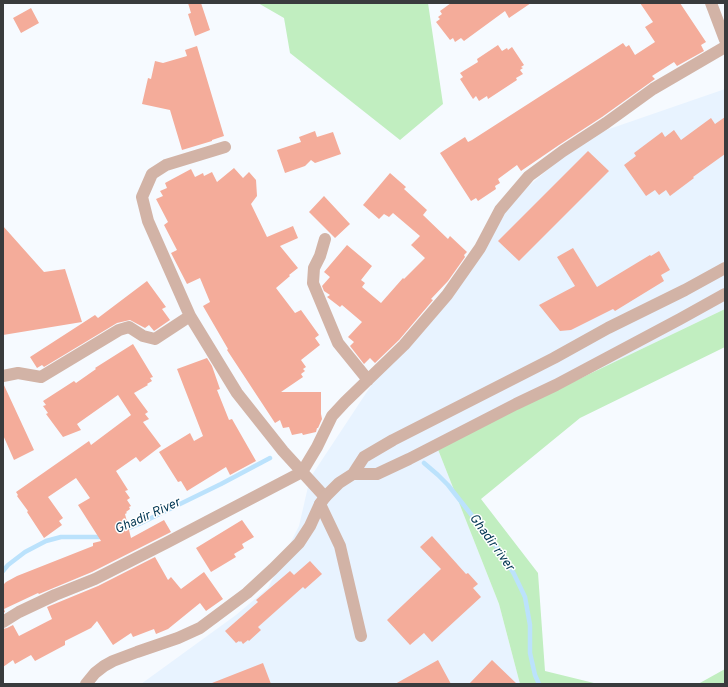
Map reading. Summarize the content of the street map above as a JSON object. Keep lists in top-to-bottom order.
{
  "water": ["Ghadir River", "Ghadir river"]
}
